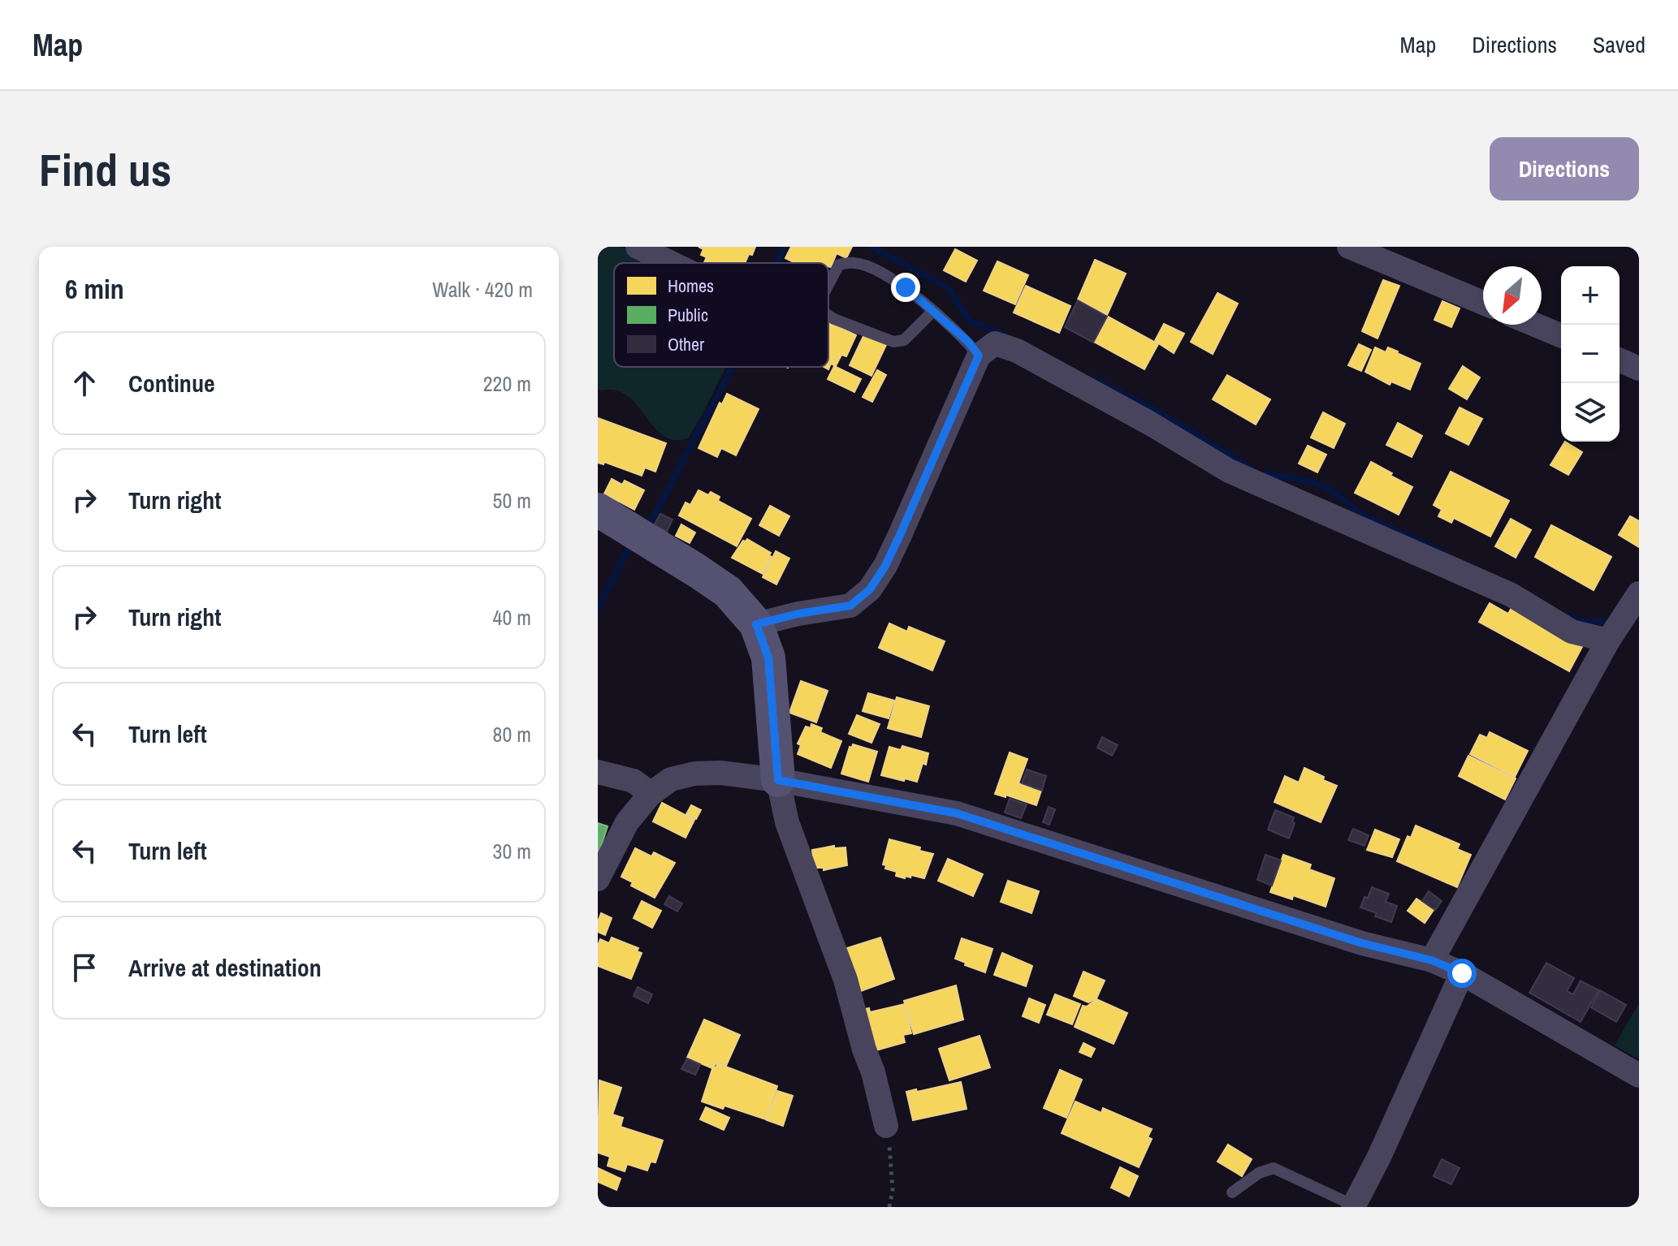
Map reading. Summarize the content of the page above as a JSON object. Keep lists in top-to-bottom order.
{
  "legend": ["Homes", "Public", "Other"],
  "north": "bottom left",
  "page": {
    "header": "Map",
    "nav": ["Map", "Directions", "Saved"],
    "buttons": "Directions",
    "title": "Find us",
    "heading": ["6 min", "Walk · 420 m"],
    "map_buttons": ["+", "−"],
    "list": [
      ["Continue", "220 m"],
      ["Turn right", "50 m"],
      ["Turn right", "40 m"],
      ["Turn left", "80 m"],
      ["Turn left", "30 m"],
      "Arrive at destination"
    ]
  }
}
